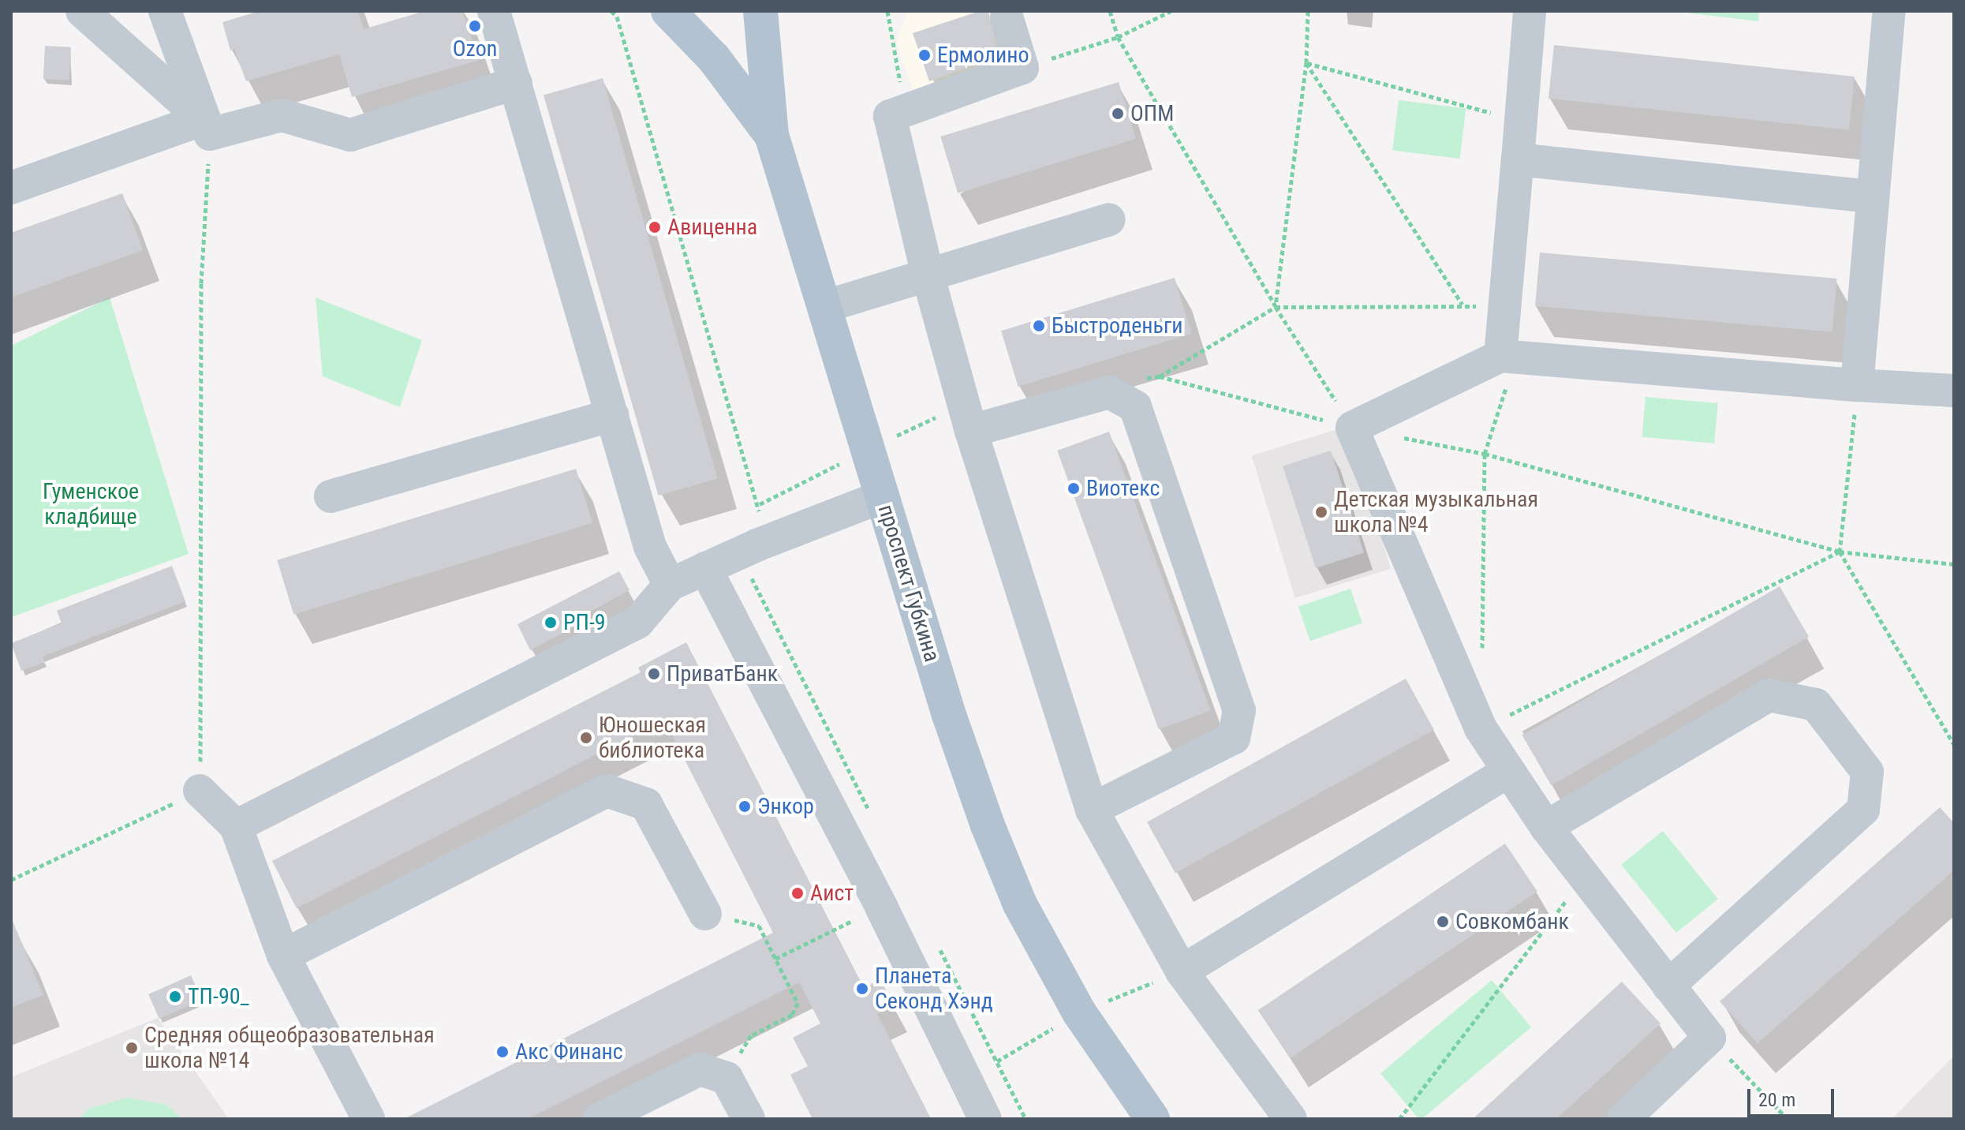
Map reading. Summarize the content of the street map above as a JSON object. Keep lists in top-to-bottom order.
{
  "streets": {
    "main road": ["проспект Губкина"]
  },
  "parks": ["Гуменское кладбище"],
  "places": [
    "Ozon",
    "Ермолино",
    "ОПМ",
    "Авиценна",
    "Быстроденьги",
    "Виотекс",
    "Детская музыкальная школа №4",
    "РП-9",
    "ПриватБанк",
    "Юношеская библиотека",
    "Энкор",
    "Аист",
    "Совкомбанк",
    "Планета Секонд Хэнд",
    "ТП-90_",
    "Средняя общеобразовательная школа №14",
    "Акс Финанс"
  ],
  "scale_bar": "20 m"
}
